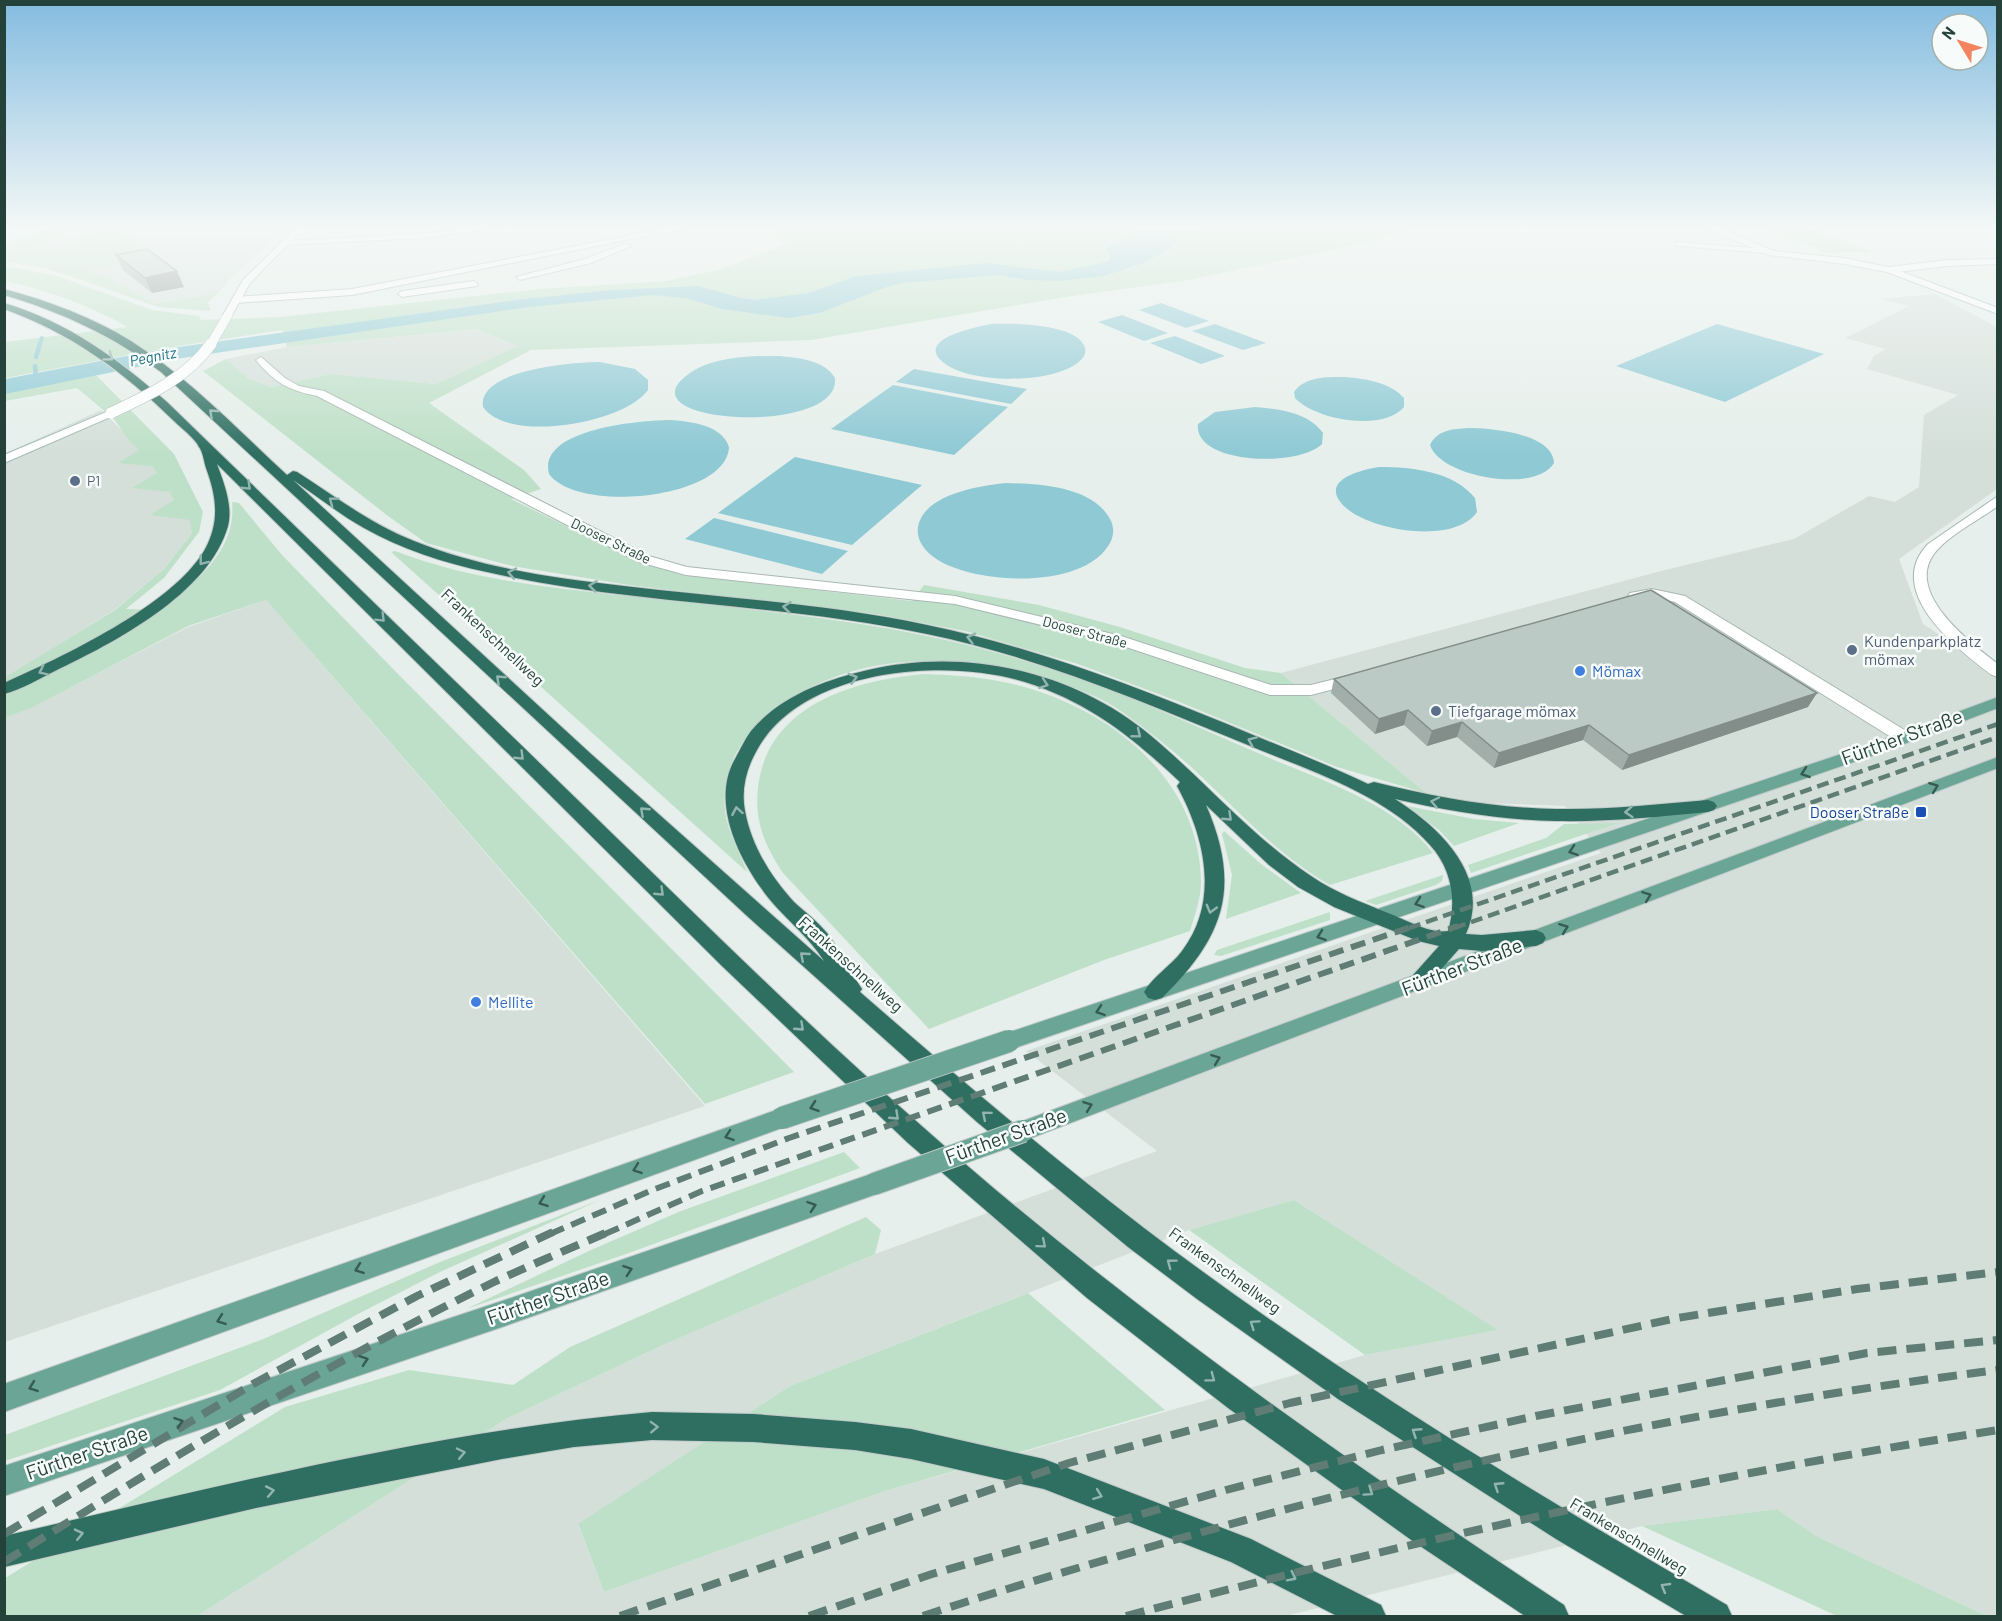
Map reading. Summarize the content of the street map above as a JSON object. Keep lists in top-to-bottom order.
{
  "streets": {
    "highway": ["Frankenschnellweg"],
    "main road": ["Fürther Straße"],
    "street": ["Dooser Straße"]
  },
  "water": ["Pegnitz"],
  "places": {
    "other": [
      "P1",
      "Kundenparkplatz mömax",
      "Mömax",
      "Tiefgarage mömax",
      "Mellite"
    ],
    "transit": ["Dooser Straße"]
  },
  "north": "top left"
}
